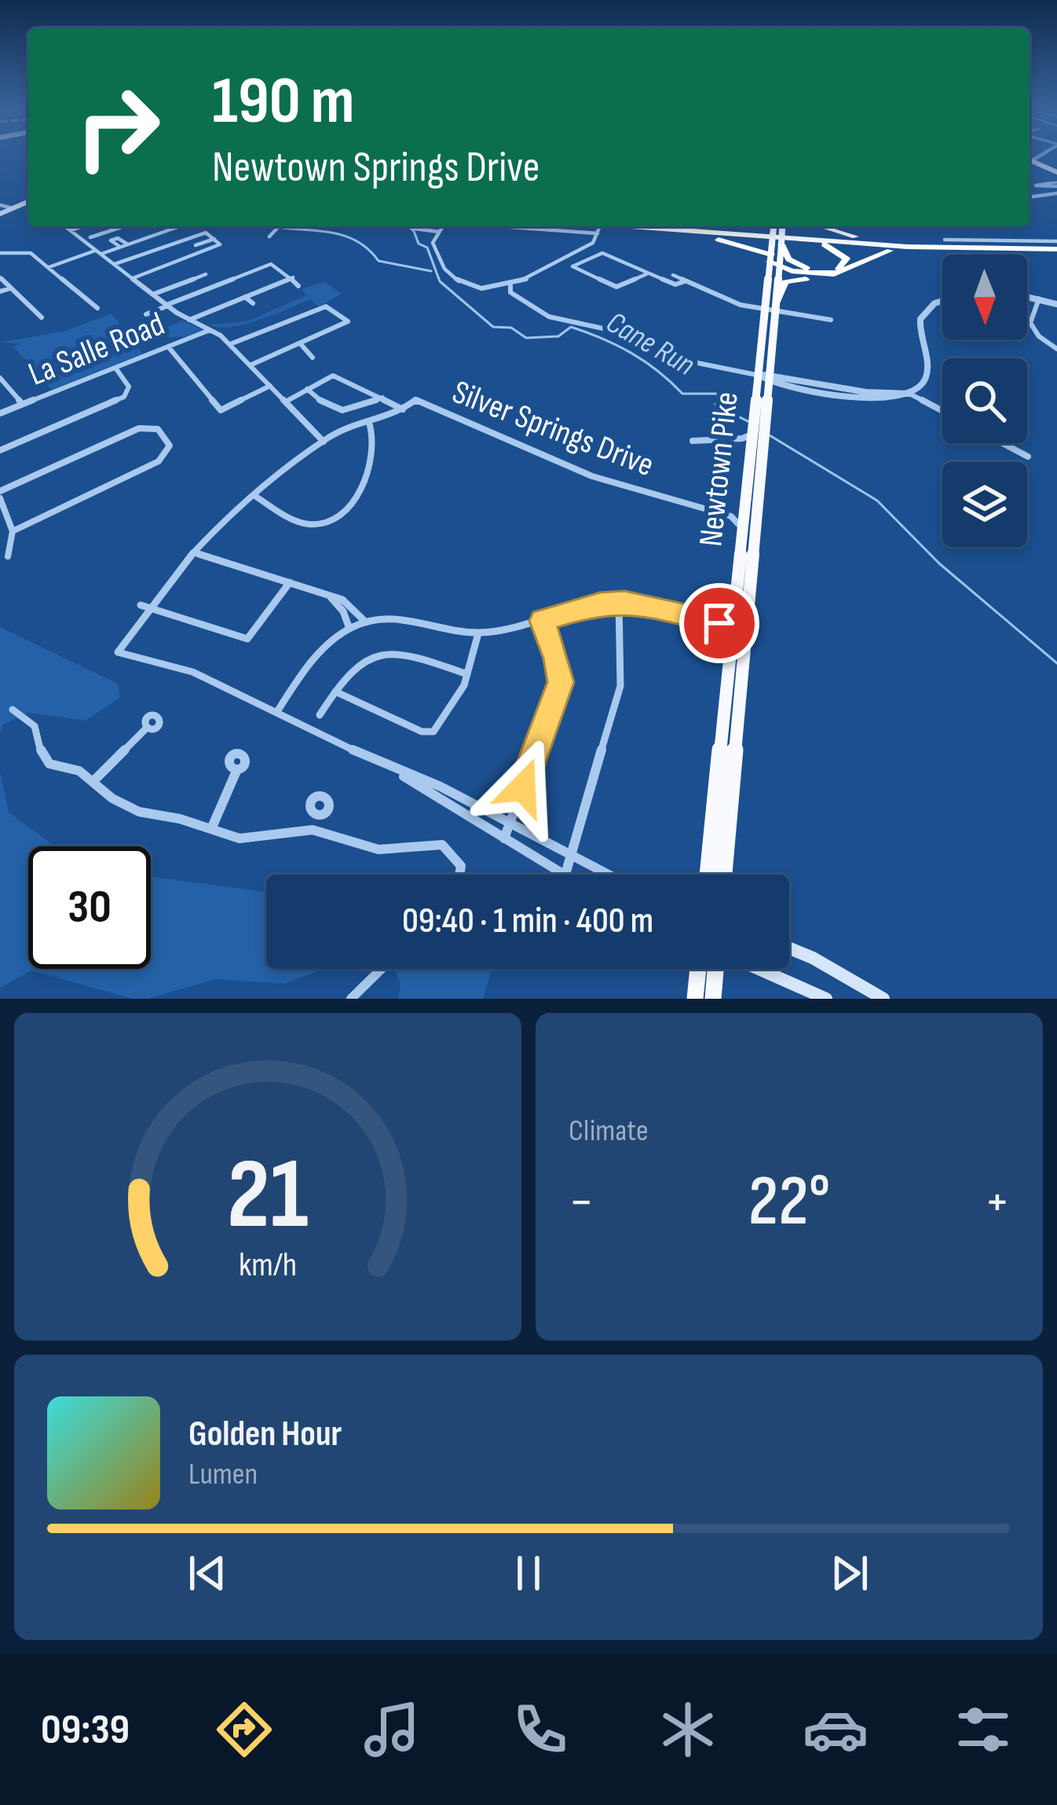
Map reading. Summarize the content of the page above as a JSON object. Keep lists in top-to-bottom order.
{
  "streets": {
    "highway": ["Newtown Pike"],
    "street": ["La Salle Road", "Silver Springs Drive"]
  },
  "water": ["Cane Run"],
  "north": "bottom",
  "page": {
    "turn": ["190 m", "Newtown Springs Drive"],
    "limit": "30",
    "trip": "09:40 · 1 min · 400 m",
    "tile": "Climate",
    "heat": ["−", "22°", "+"],
    "song": ["Golden Hour", "Lumen"],
    "tabs": "09:39",
    "gauge": ["21", "km/h"]
  }
}
